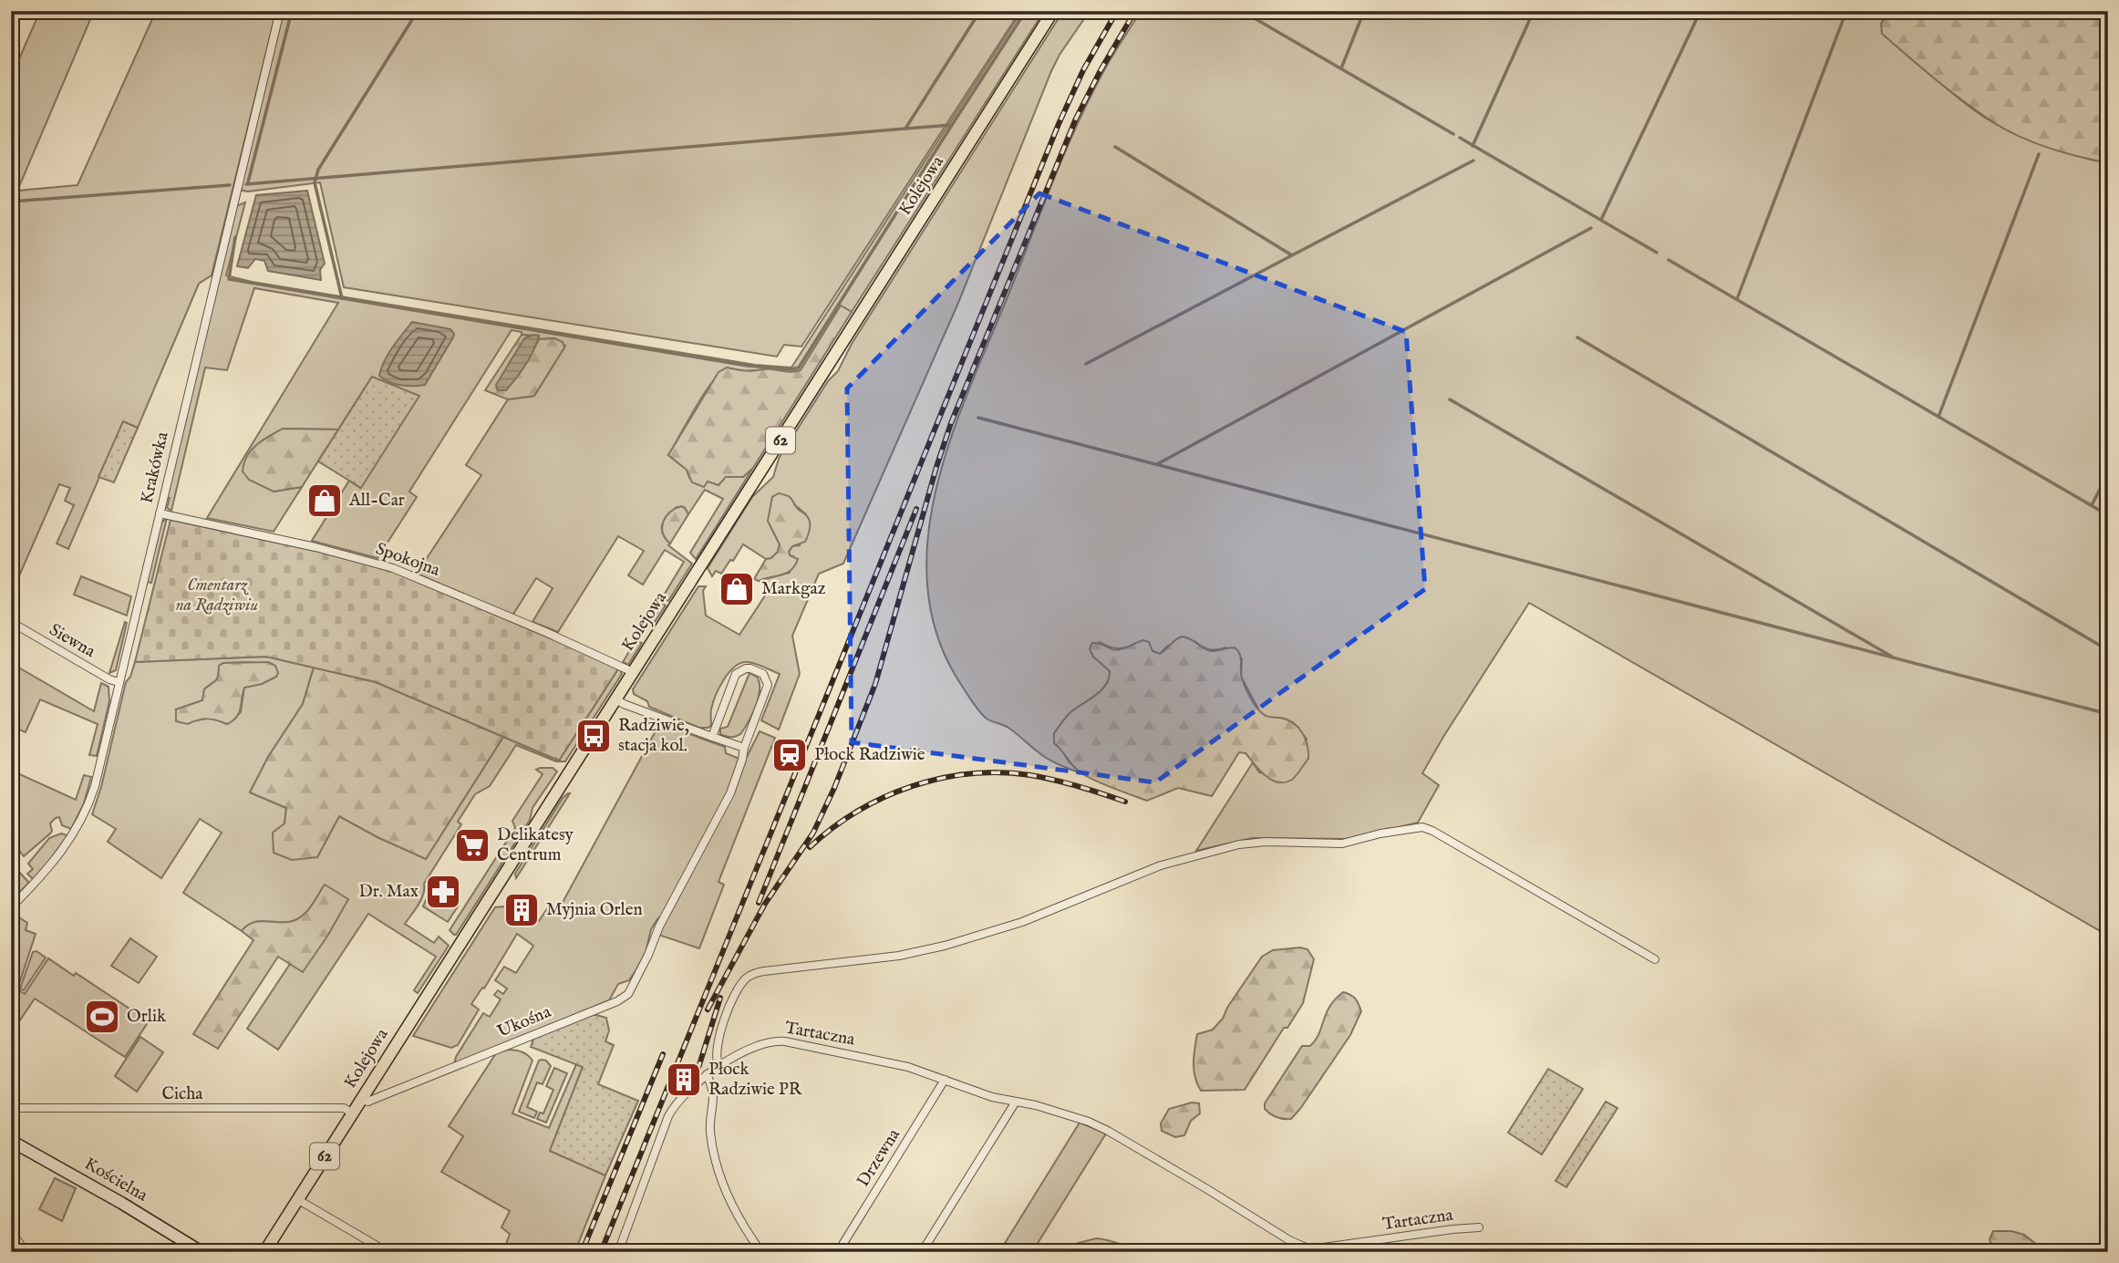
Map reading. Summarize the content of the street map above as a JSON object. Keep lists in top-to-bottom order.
{
  "streets": {
    "main road": ["Kolejowa", "62", "Kościelna"],
    "street": [
      "Krakówka",
      "Spokojna",
      "Siewna",
      "Ukośna",
      "Tartaczna",
      "Cicha",
      "Drzewna"
    ]
  },
  "crossings": [
    ["Kolejowa", "Spokojna"],
    ["Kolejowa", "Ukośna"],
    ["Kolejowa", "Cicha"],
    ["Krakówka", "Spokojna"],
    ["Krakówka", "Siewna"],
    ["Tartaczna", "Drzewna"]
  ],
  "parks": ["Cmentarz na Radziwiu"],
  "places": {
    "shop": ["All-Car", "Markgaz"],
    "bus stop": ["Radziwie, stacja kol."],
    "station": ["Płock Radziwie"],
    "supermarket": ["Delikatesy Centrum"],
    "pharmacy": ["Dr. Max"],
    "building": ["Myjnia Orlen", "Płock Radziwie PR"],
    "sports": ["Orlik"]
  }
}
